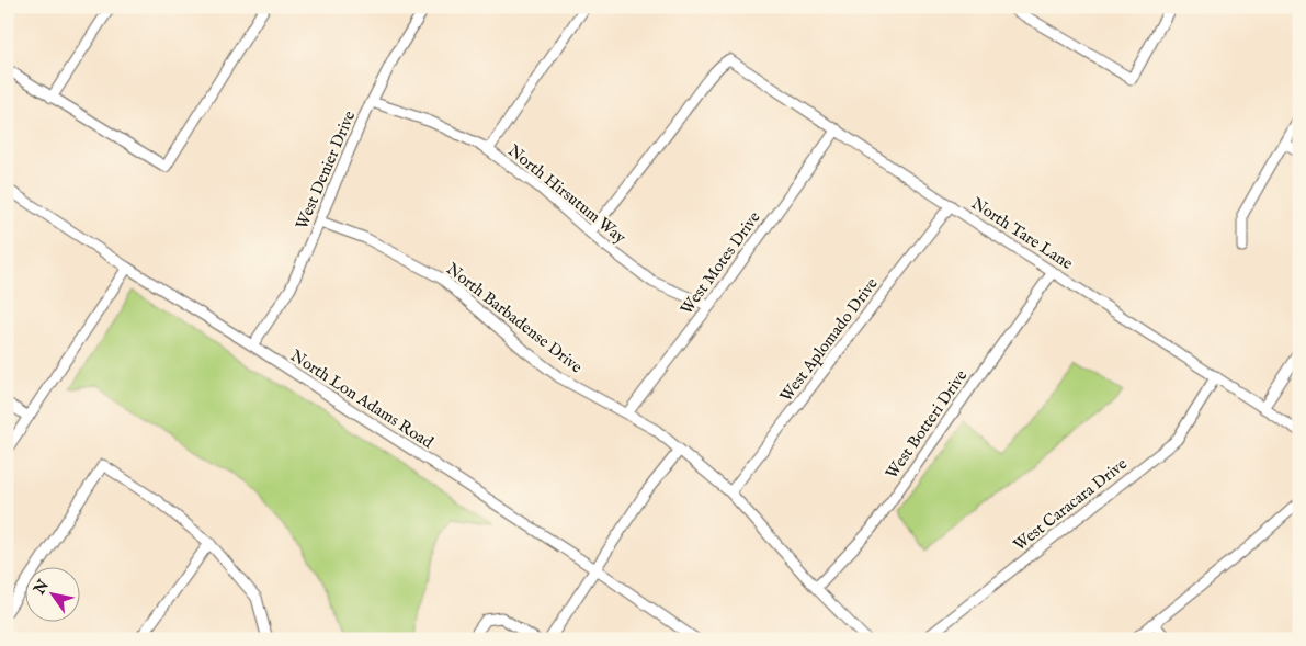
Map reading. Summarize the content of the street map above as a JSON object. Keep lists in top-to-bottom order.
{
  "streets": {
    "street": [
      "West Denier Drive",
      "North Hirsutum Way",
      "North Tare Lane",
      "West Motes Drive",
      "North Barbadense Drive",
      "West Aplomado Drive",
      "North Lon Adams Road",
      "West Botteri Drive",
      "West Caracara Drive"
    ]
  },
  "crossings": [
    ["West Denier Drive", "North Hirsutum Way"],
    ["West Denier Drive", "North Barbadense Drive"],
    ["West Denier Drive", "North Lon Adams Road"],
    ["North Hirsutum Way", "North Tare Lane"],
    ["North Hirsutum Way", "West Motes Drive"],
    ["North Tare Lane", "West Motes Drive"],
    ["North Tare Lane", "West Aplomado Drive"],
    ["North Tare Lane", "West Botteri Drive"],
    ["North Tare Lane", "West Caracara Drive"],
    ["West Motes Drive", "North Barbadense Drive"],
    ["North Barbadense Drive", "West Aplomado Drive"],
    ["North Barbadense Drive", "West Botteri Drive"]
  ],
  "north": "top left"
}
